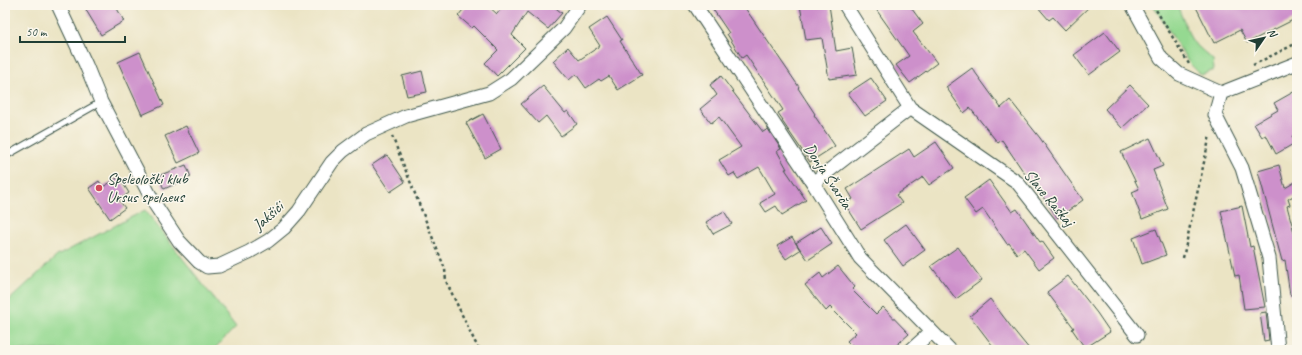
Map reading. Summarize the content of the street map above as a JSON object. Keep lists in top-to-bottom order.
{
  "streets": {
    "street": ["Donja Švarča", "Slave Raškaj", "Jakšići"]
  },
  "places": ["Speleološki klub Ursus spelaeus"],
  "scale_bar": "50 m",
  "north": "top right"
}
